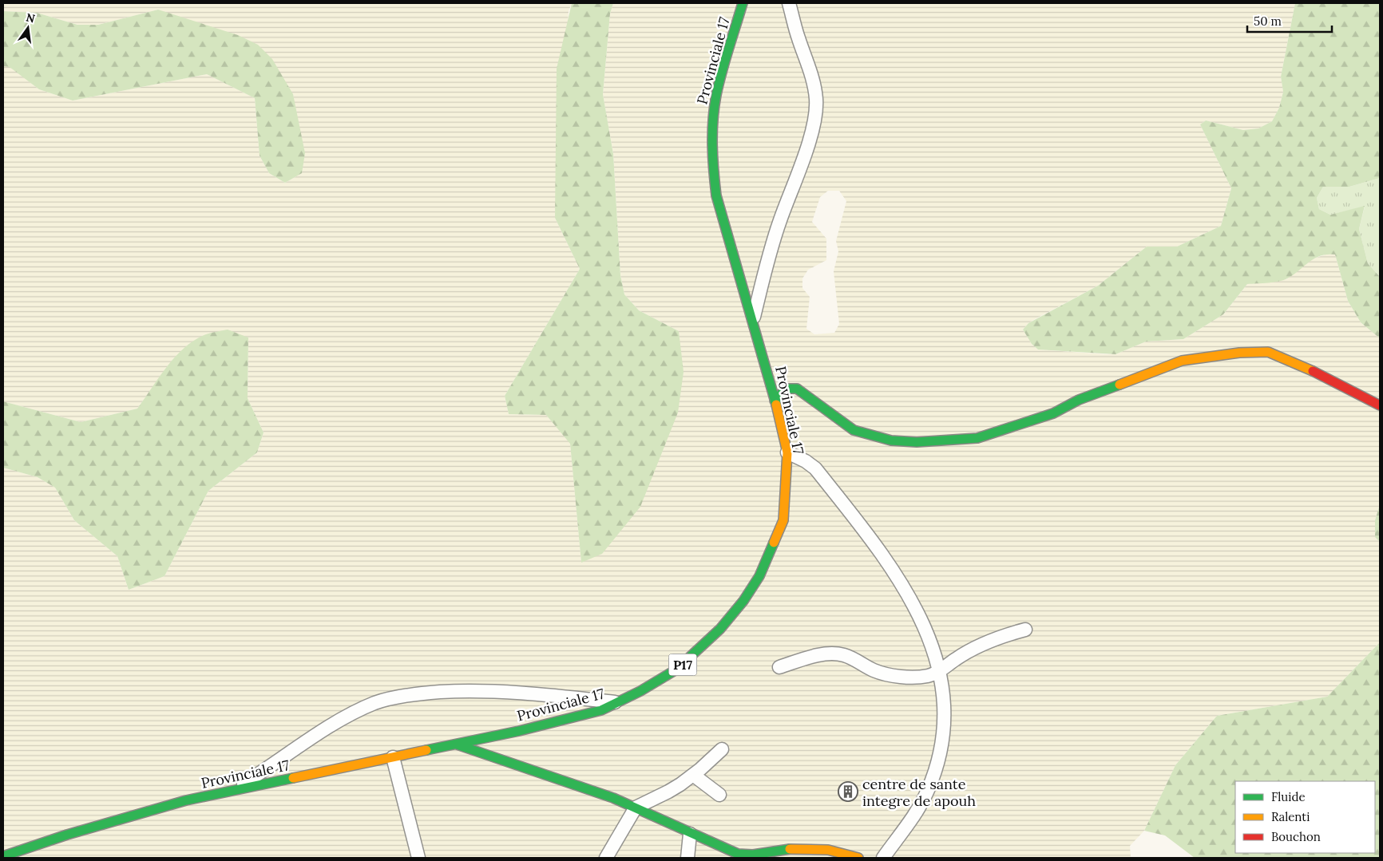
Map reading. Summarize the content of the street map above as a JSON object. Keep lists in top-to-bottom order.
{
  "streets": {
    "main road": ["Provinciale 17", "P17"]
  },
  "places": {
    "building": ["centre de sante integre de apouh"]
  },
  "legend": ["Fluide", "Ralenti", "Bouchon"],
  "scale_bar": "50 m",
  "north": "top"
}
